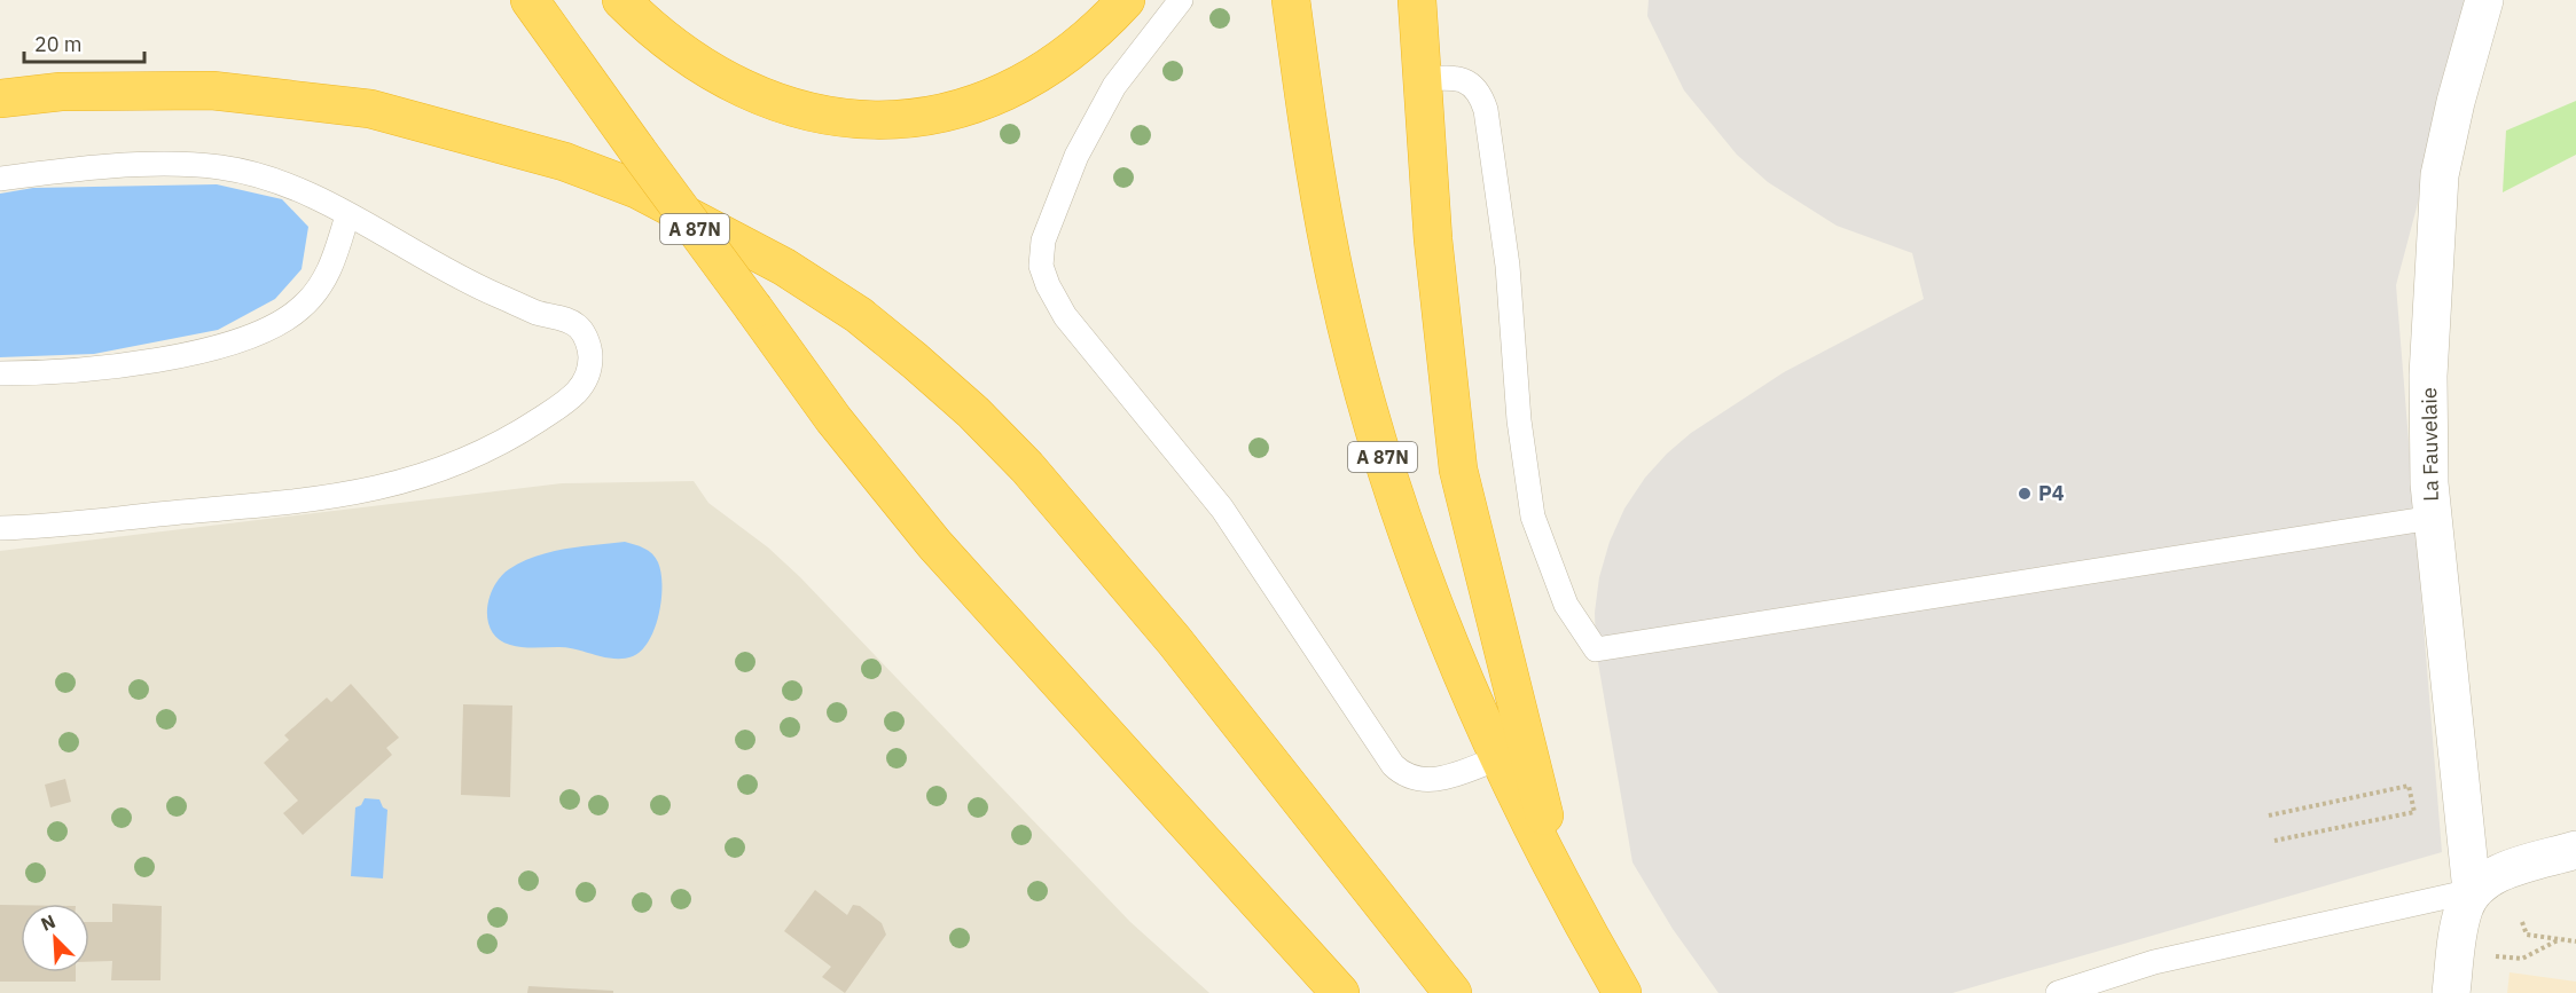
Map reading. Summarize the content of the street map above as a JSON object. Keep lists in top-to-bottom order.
{
  "streets": {
    "highway": ["A 87N"],
    "street": ["La Fauvelaie"]
  },
  "places": ["P4"],
  "scale_bar": "20 m",
  "north": "top left"
}
